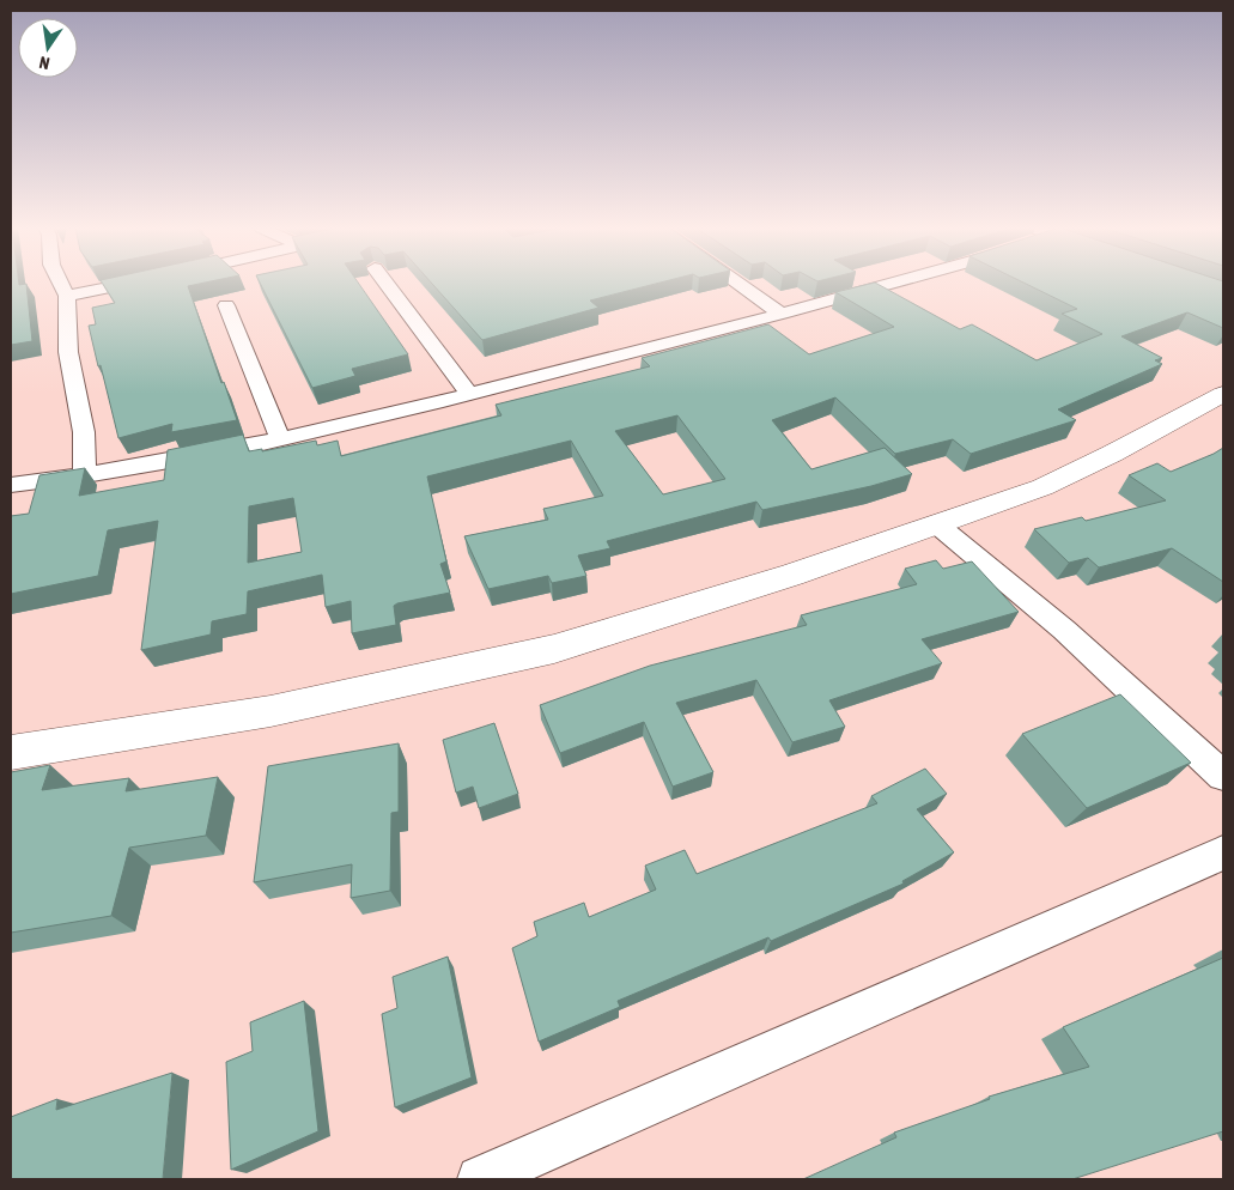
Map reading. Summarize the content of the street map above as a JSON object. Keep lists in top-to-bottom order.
{
  "north": "bottom"
}
